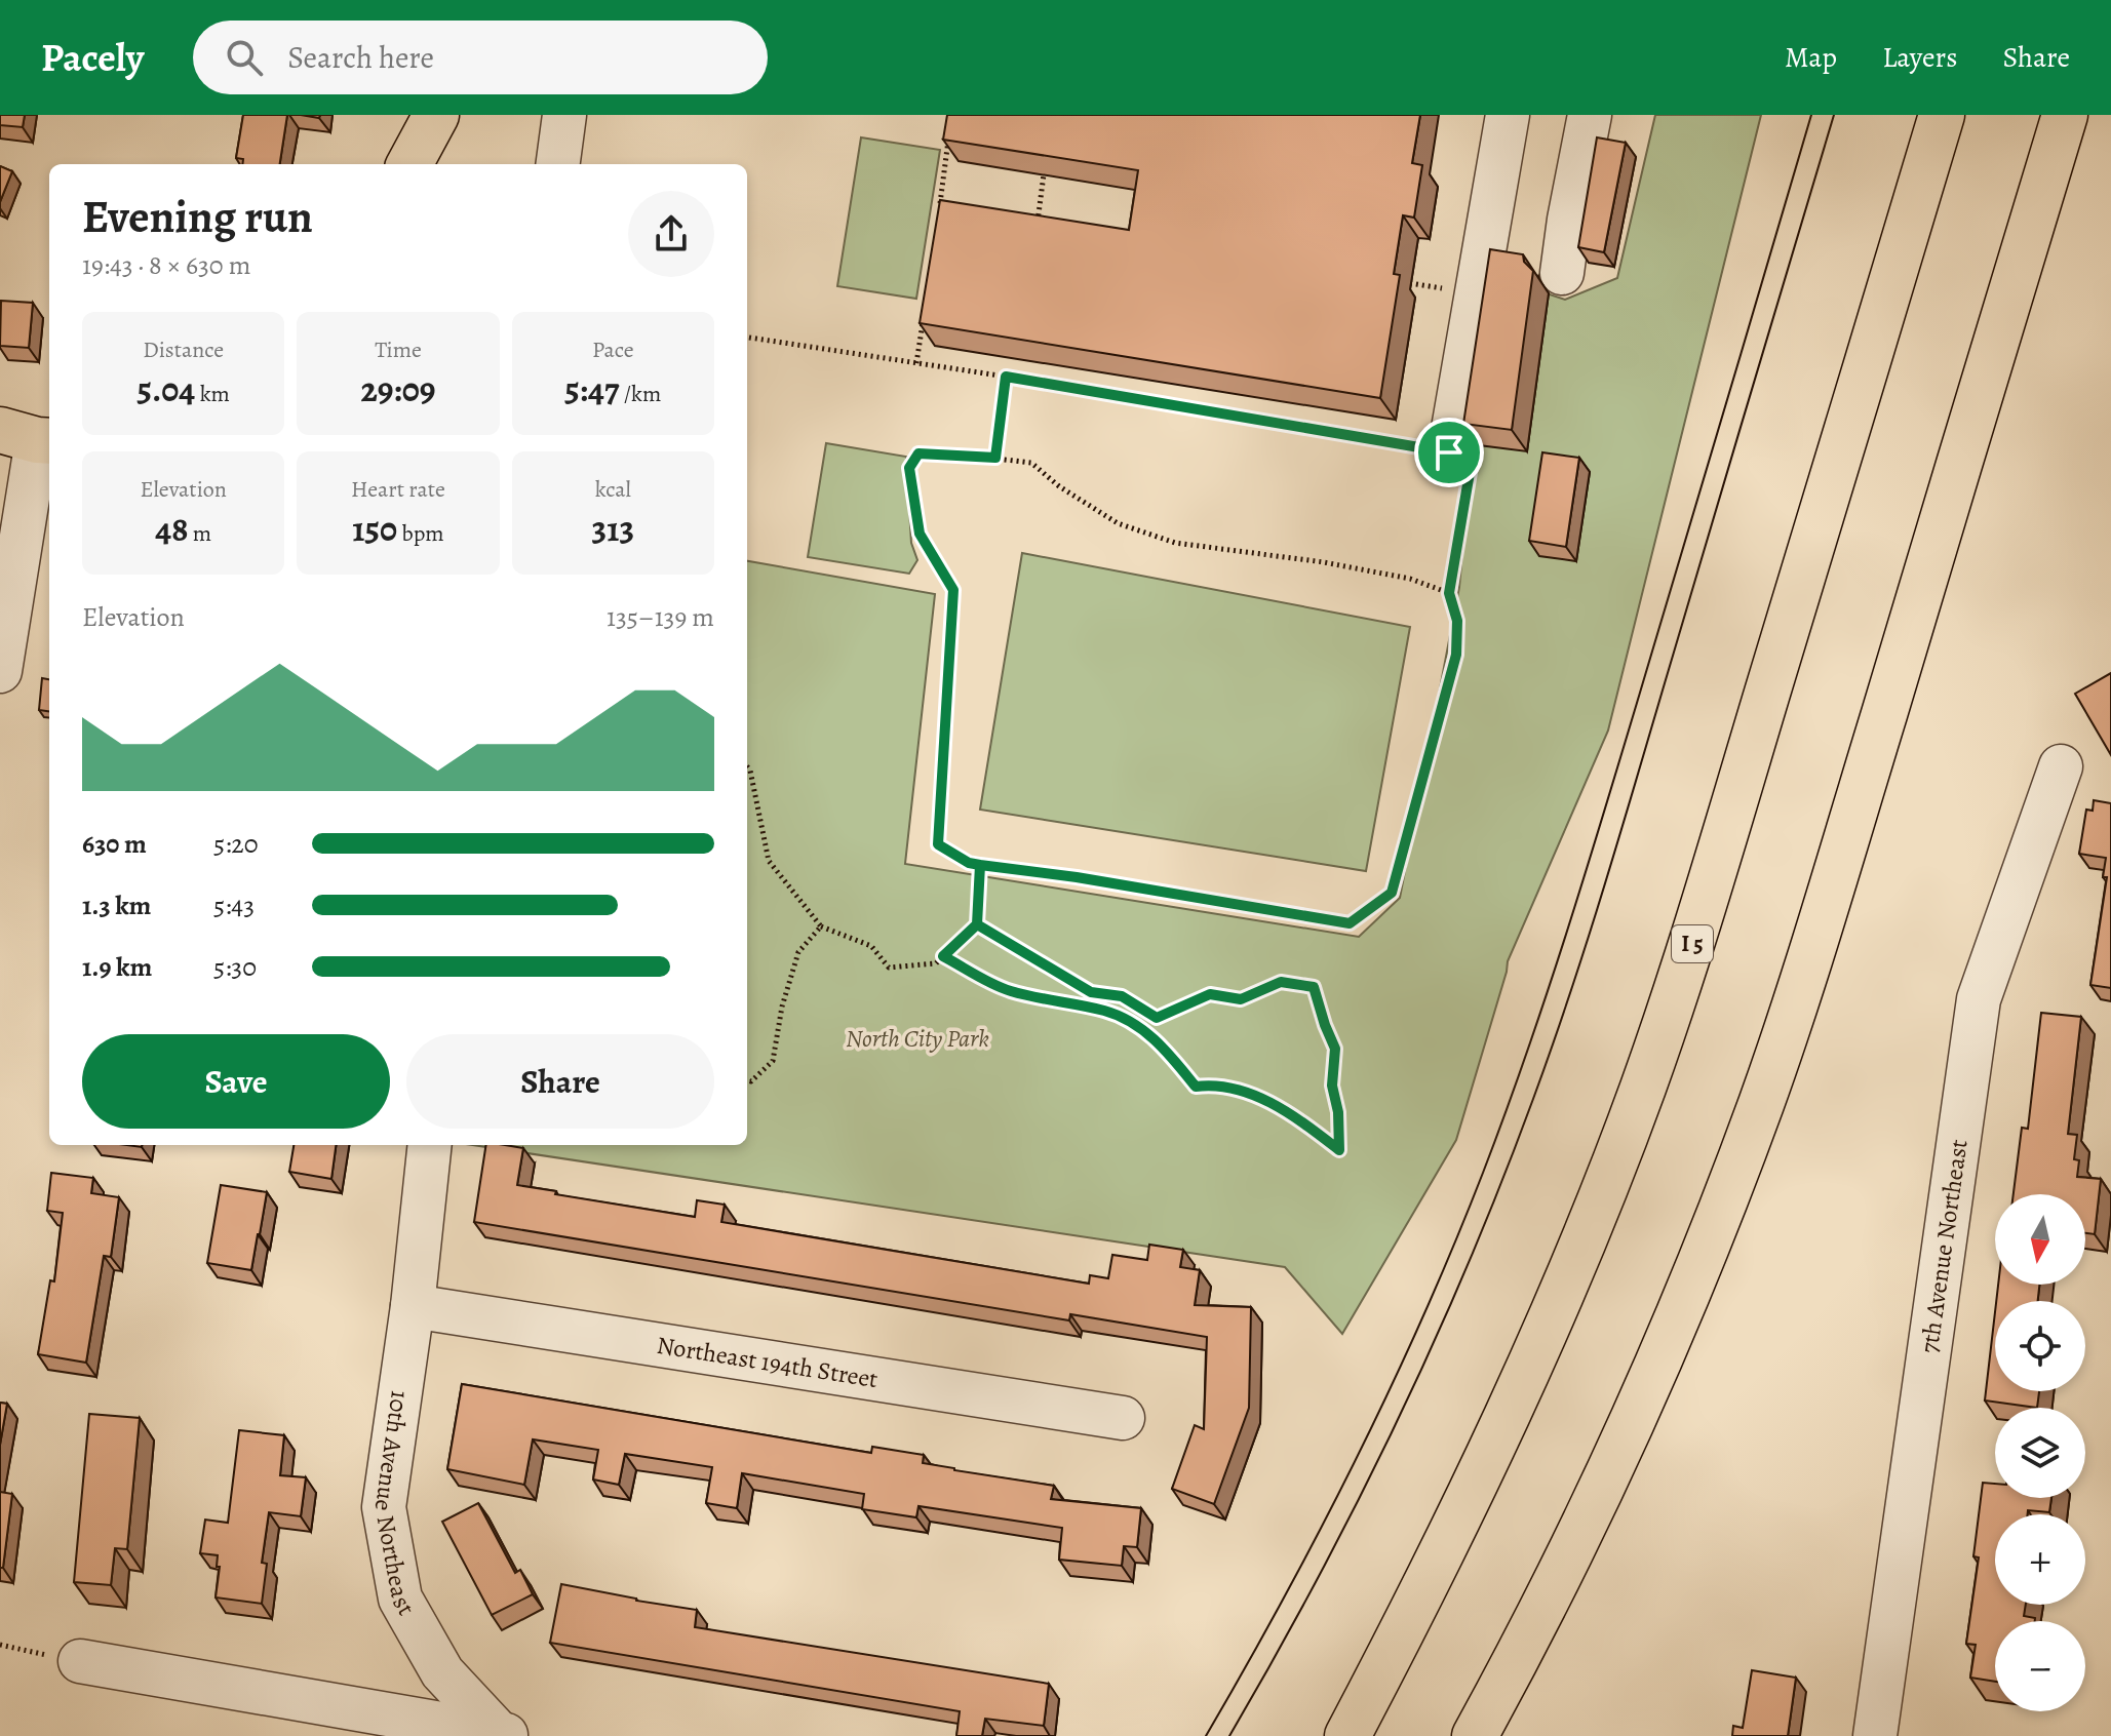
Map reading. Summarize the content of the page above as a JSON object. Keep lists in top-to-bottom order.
{
  "streets": {
    "main road": ["I 5"],
    "street": ["7th Avenue Northeast", "Northeast 194th Street", "10th Avenue Northeast"]
  },
  "crossings": [
    ["Northeast 194th Street", "10th Avenue Northeast"]
  ],
  "parks": ["North City Park"],
  "north": "bottom",
  "page": {
    "header": "Pacely",
    "search": "Search here",
    "nav": ["Map", "Layers", "Share"],
    "heading": ["Evening run", "19:43 · 8 × 630 m"],
    "stats": [
      ["Distance", "5.04 km"],
      ["Time", "29:09"],
      ["Pace", "5:47 /km"],
      ["Elevation", "48 m"],
      ["Heart rate", "150 bpm"],
      ["kcal", "313"]
    ],
    "chart": ["Elevation", "135–139 m"],
    "list": [
      {
        "name": "630 m",
        "note": "5:20"
      },
      {
        "name": "1.3 km",
        "note": "5:43"
      },
      {
        "name": "1.9 km",
        "note": "5:30"
      }
    ],
    "buttons": ["Save", "Share"],
    "map_buttons": ["+", "−"]
  }
}
